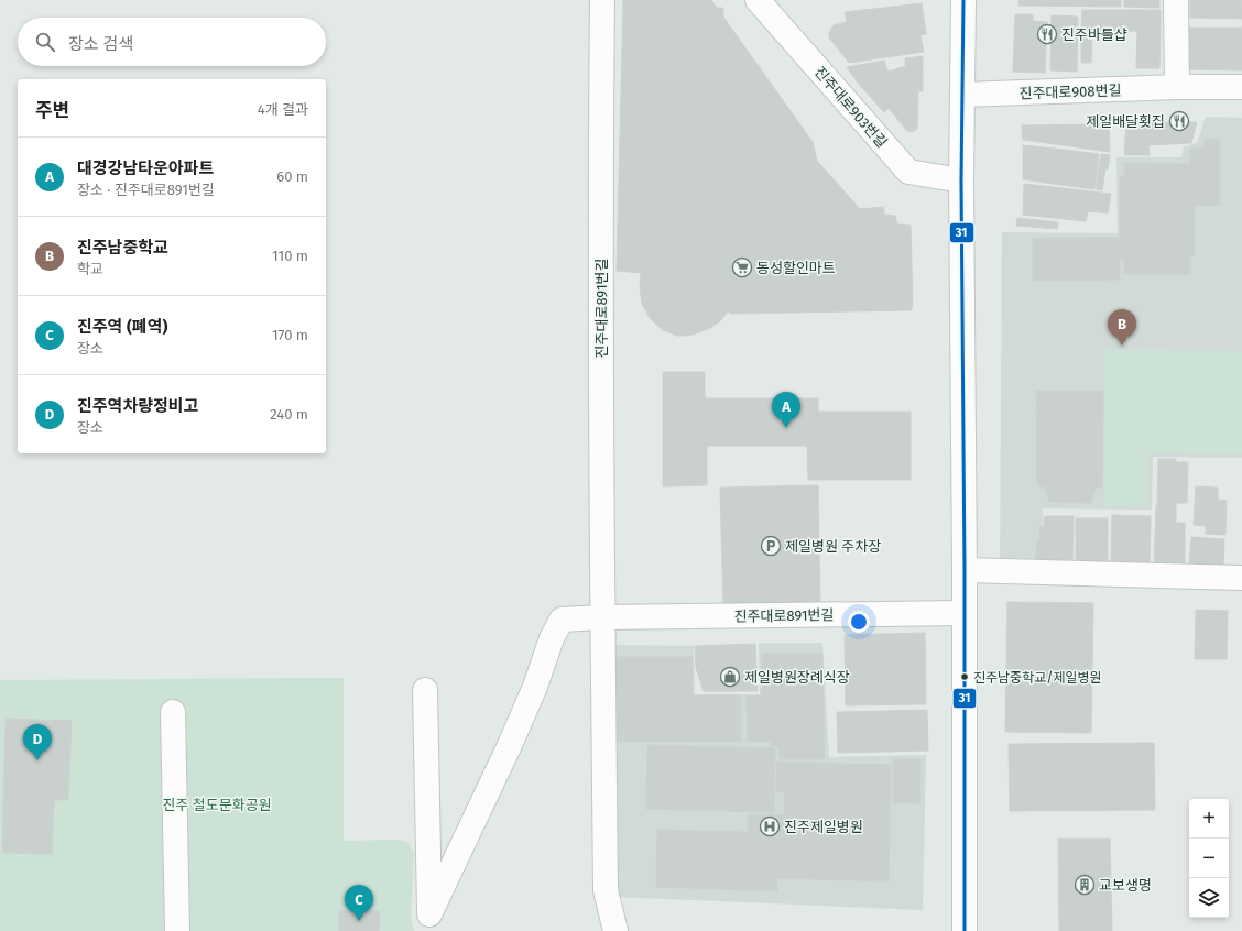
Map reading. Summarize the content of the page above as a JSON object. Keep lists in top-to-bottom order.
{
  "streets": {
    "street": ["진주대로908번길", "진주대로903번길", "진주대로891번길"]
  },
  "parks": ["진주 철도문화공원"],
  "places": {
    "restaurant": ["진주바틀샵", "제일배달횟집"],
    "supermarket": ["동성할인마트"],
    "parking": ["제일병원 주차장"],
    "shop": ["제일병원장례식장"],
    "other": ["진주남중학교/제일병원"],
    "hospital": ["진주제일병원"],
    "building": ["교보생명"]
  },
  "lines": ["transit line 31"],
  "page": {
    "search": "장소 검색",
    "heading": ["주변", "4개 결과"],
    "list": [
      {
        "mark": "A",
        "name": "대경강남타운아파트",
        "note": "장소 · 진주대로891번길",
        "value": "60 m"
      },
      {
        "mark": "B",
        "name": "진주남중학교",
        "note": "학교",
        "value": "110 m"
      },
      {
        "mark": "C",
        "name": "진주역 (폐역)",
        "note": "장소",
        "value": "170 m"
      },
      {
        "mark": "D",
        "name": "진주역차량정비고",
        "note": "장소",
        "value": "240 m"
      }
    ],
    "pins": [
      "B",
      "A",
      "D",
      "C"
    ],
    "map_buttons": ["+", "−"]
  }
}
